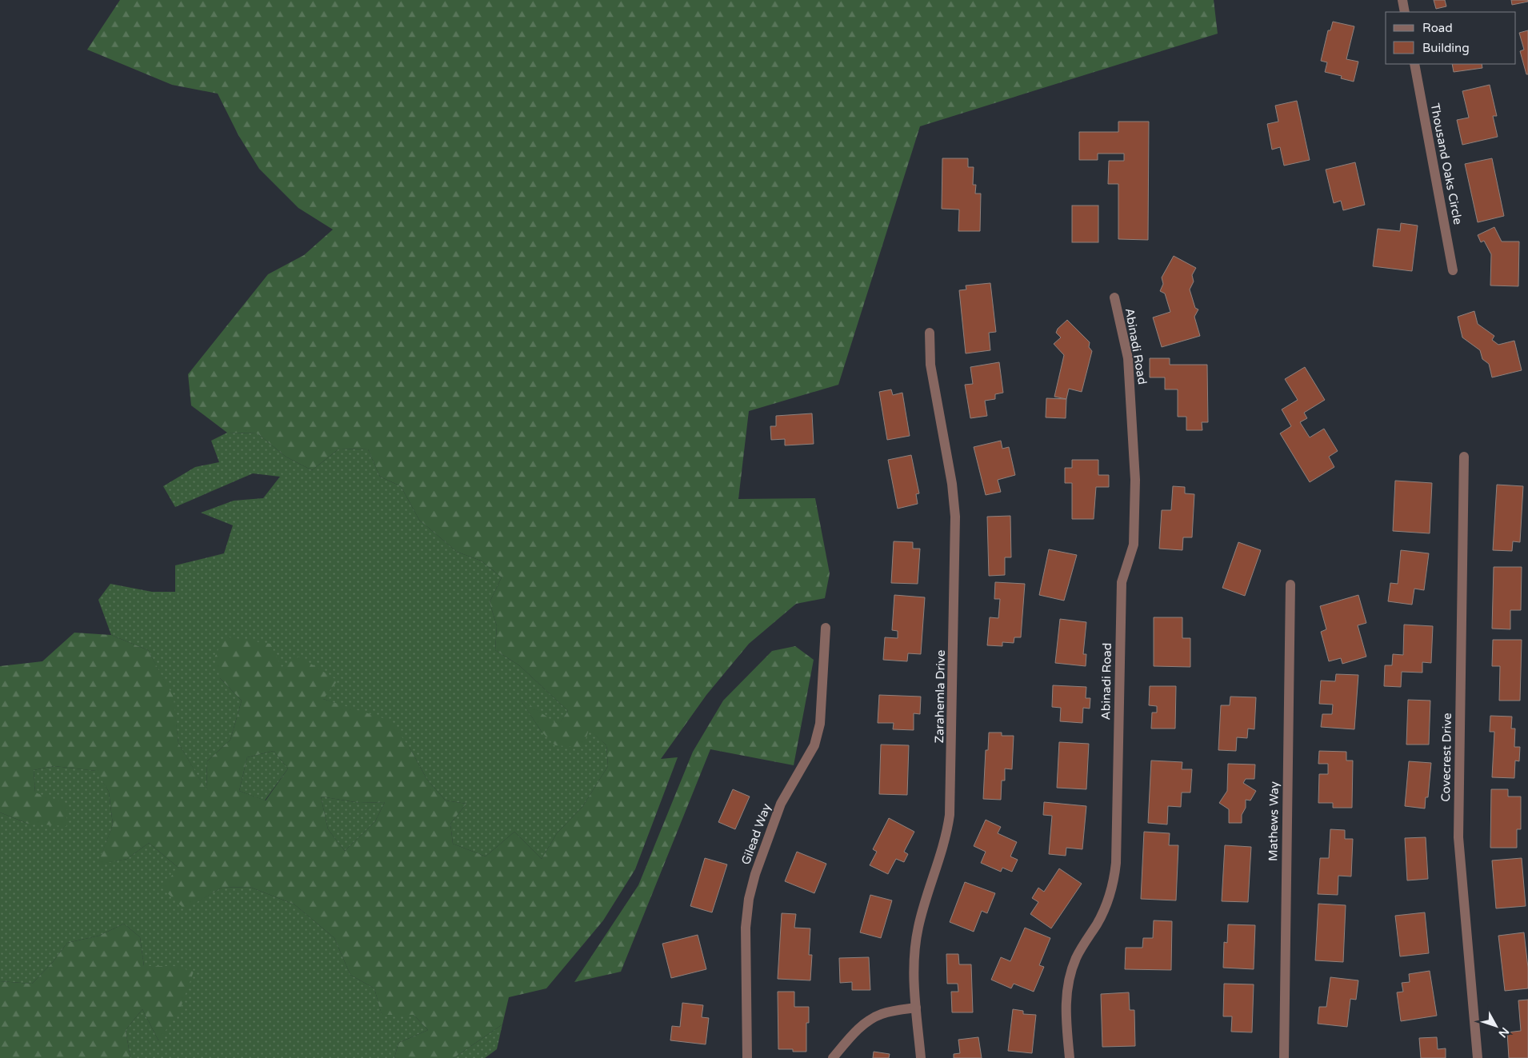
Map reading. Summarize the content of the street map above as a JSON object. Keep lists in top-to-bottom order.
{
  "streets": {
    "street": [
      "Thousand Oaks Circle",
      "Abinadi Road",
      "Zarahemla Drive",
      "Covecrest Drive",
      "Mathews Way",
      "Gilead Way"
    ]
  },
  "legend": ["Road", "Building"],
  "north": "bottom right"
}
